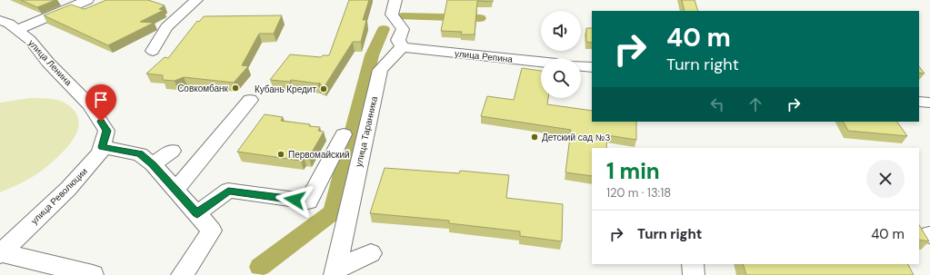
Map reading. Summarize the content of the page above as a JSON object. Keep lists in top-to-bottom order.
{
  "streets": {
    "street": [
      "улица Репина",
      "улица Ленина",
      "улица Таранника",
      "улица Революции"
    ]
  },
  "crossings": [
    ["улица Репина", "улица Таранника"],
    ["улица Ленина", "улица Революции"]
  ],
  "places": [
    "Совкомбанк",
    "Кубань Кредит",
    "Детский сад №3",
    "Первомайский"
  ],
  "page": {
    "turn": ["40 m", "Turn right"],
    "heading": ["1 min", "120 m · 13:18"],
    "list": [
      {
        "name": "Turn right",
        "value": "40 m"
      }
    ]
  }
}
